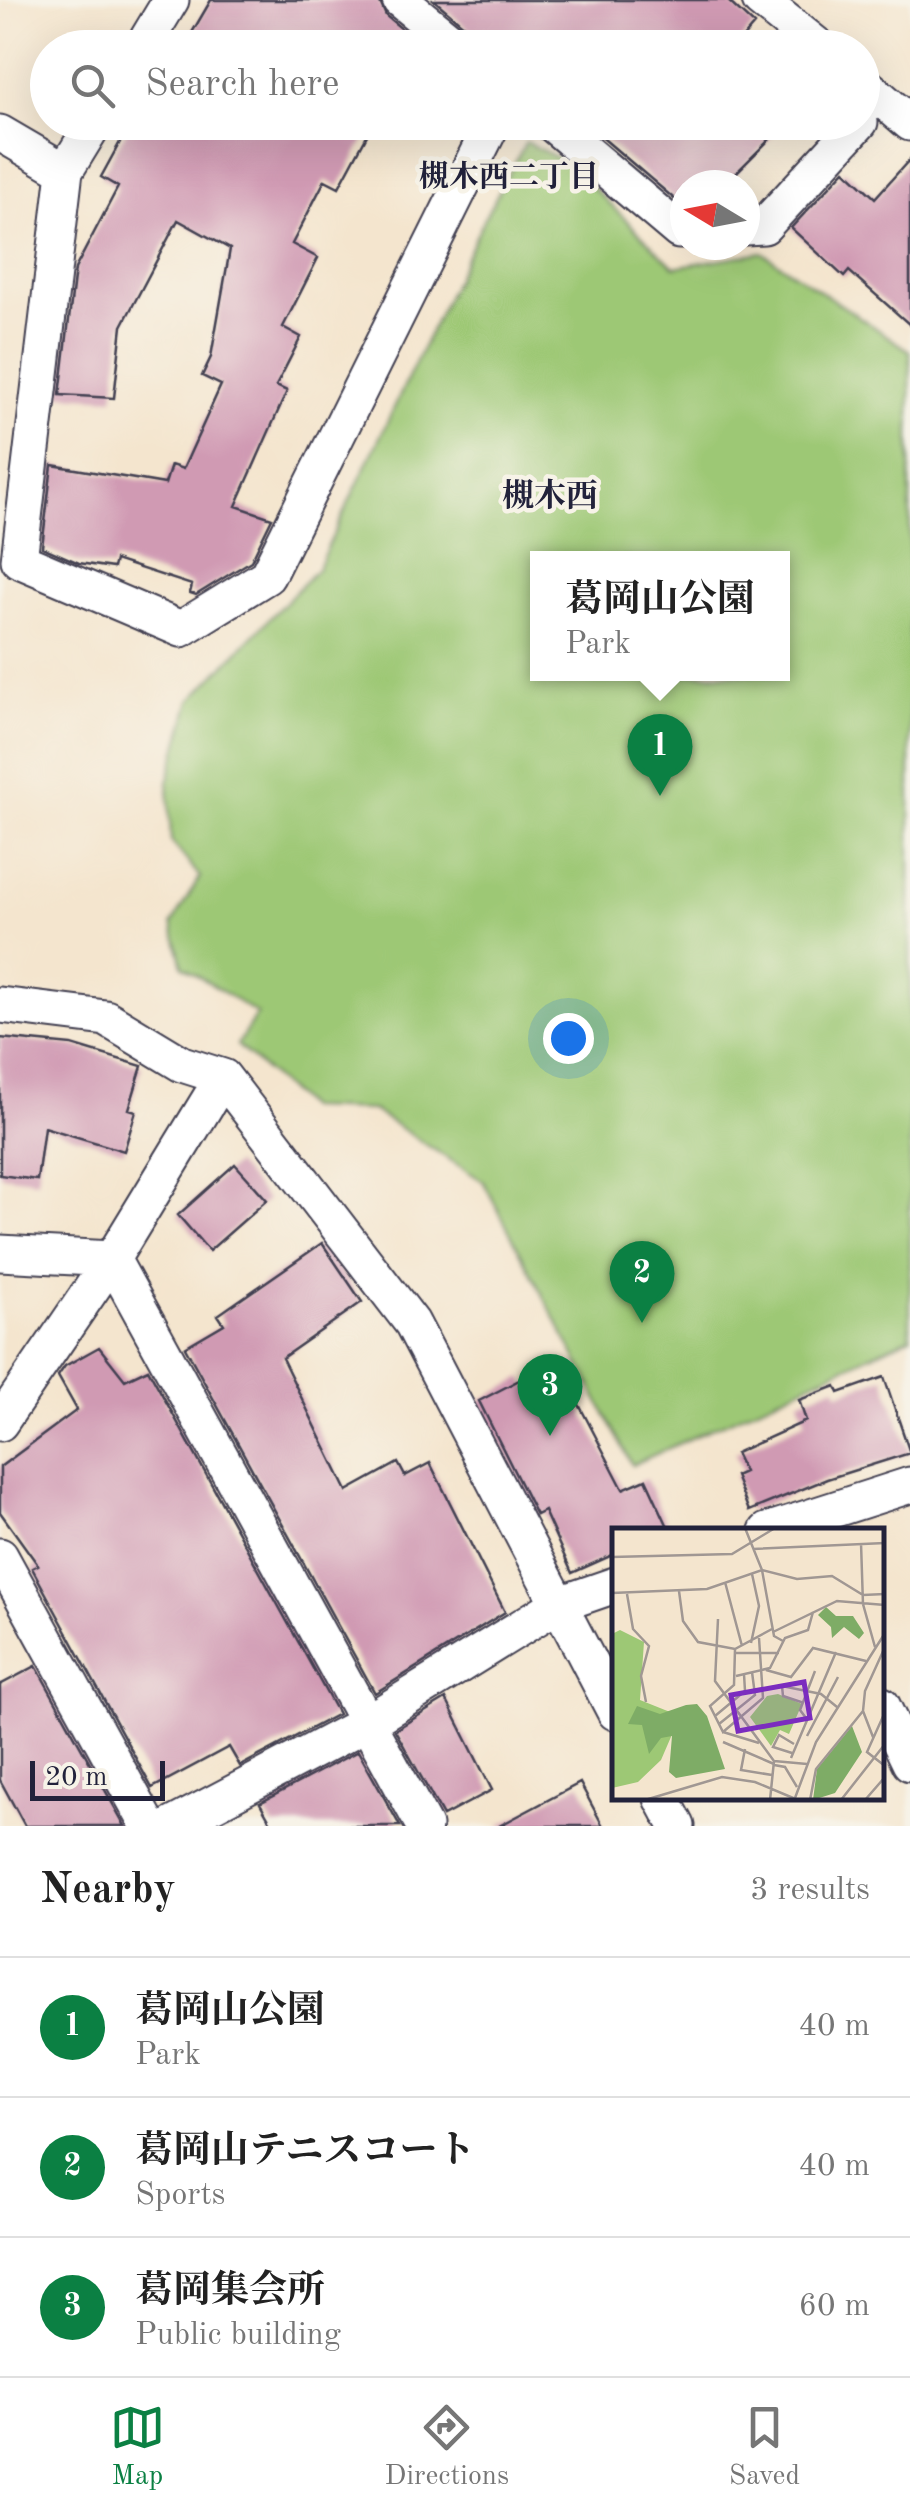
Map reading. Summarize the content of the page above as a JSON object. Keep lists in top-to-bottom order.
{
  "districts": ["槻木西二丁目", "槻木西"],
  "scale_bar": "20 m",
  "north": "left",
  "page": {
    "search": "Search here",
    "popup": ["葛岡山公園", "Park"],
    "pins": ["1", "2", "3"],
    "scale": "20 m",
    "heading": ["Nearby", "3 results"],
    "list": [
      {
        "mark": "1",
        "name": "葛岡山公園",
        "note": "Park",
        "value": "40 m"
      },
      {
        "mark": "2",
        "name": "葛岡山テニスコート",
        "note": "Sports",
        "value": "40 m"
      },
      {
        "mark": "3",
        "name": "葛岡集会所",
        "note": "Public building",
        "value": "60 m"
      }
    ],
    "nav": ["Map", "Directions", "Saved"]
  }
}
